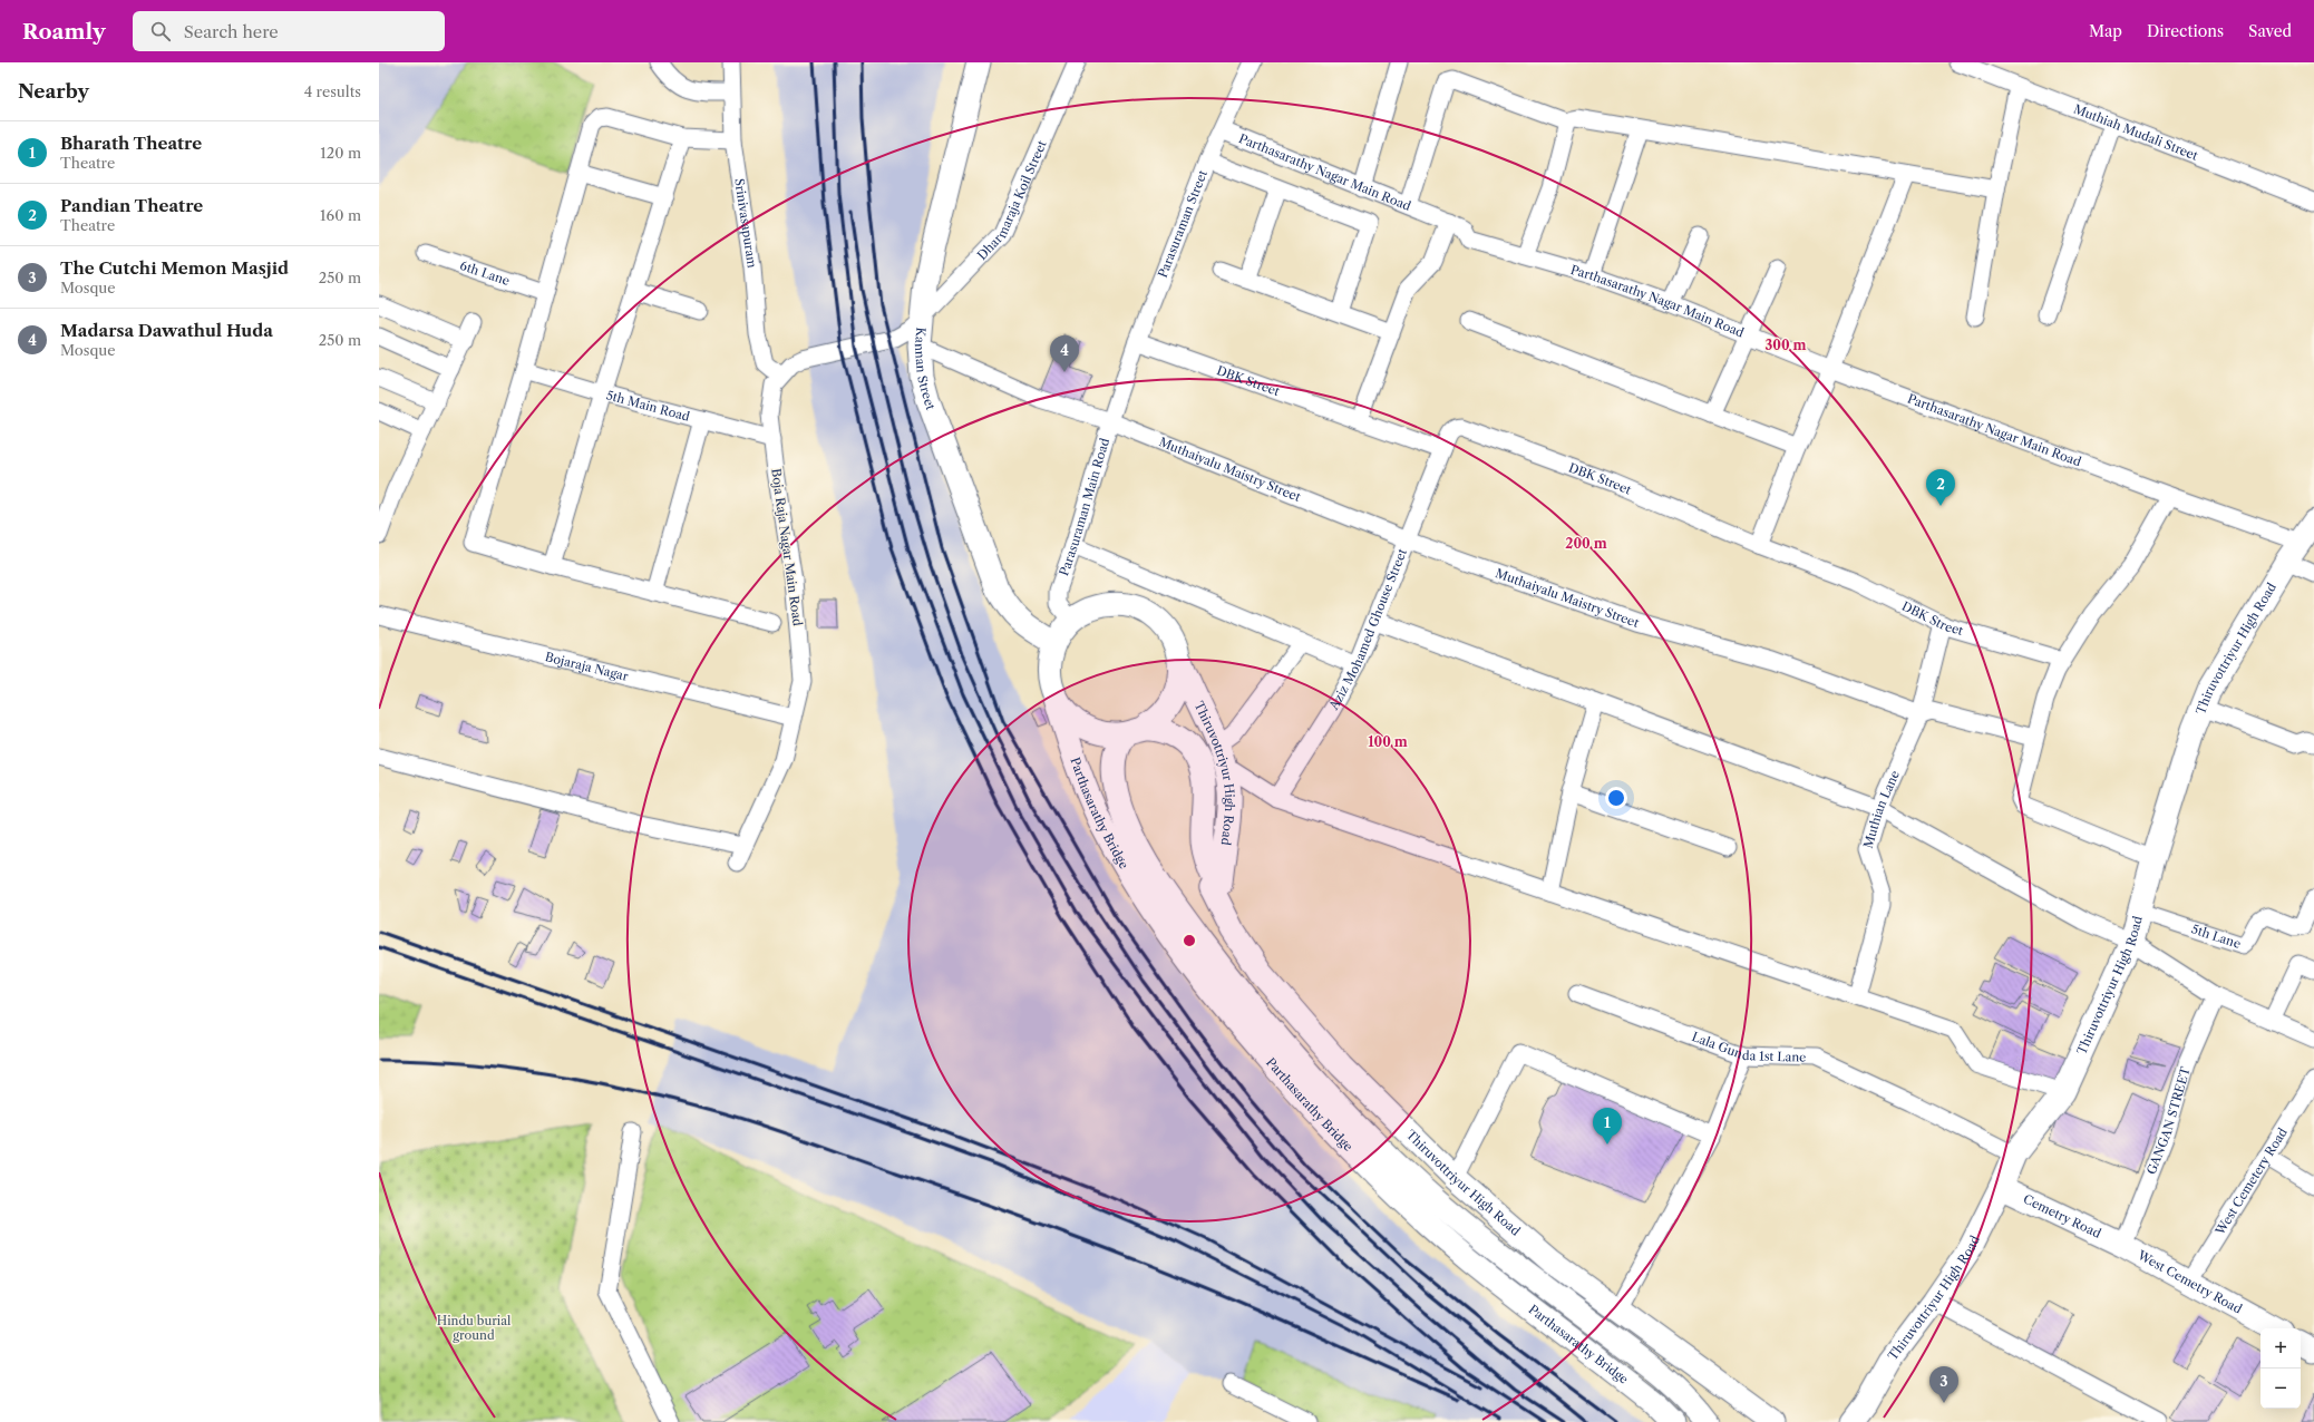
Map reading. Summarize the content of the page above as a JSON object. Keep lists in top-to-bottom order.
{
  "streets": {
    "main road": [
      "Kannan Street",
      "Thiruvottriyur High Road",
      "Parthasarathy Bridge",
      "Cemetry Road",
      "West Cemetry Road"
    ],
    "street": [
      "Muthiah Mudali Street",
      "Parthasarathy Nagar Main Road",
      "Dharmaraja Koil Street",
      "Srinivasapuram",
      "Parasuraman Street",
      "6th Lane",
      "DBK Street",
      "5th Main Road",
      "Muthaiyalu Maistry Street",
      "Parasuraman Main Road",
      "Boja Raja Nagar Main Road",
      "Aziz Mohamed Ghouse Street",
      "Bojaraja Nagar",
      "Muthian Lane",
      "5th Lane",
      "Lala Gunda 1st Lane",
      "GANGAN STREET",
      "West Cemetery Road"
    ]
  },
  "crossings": [
    ["Parthasarathy Nagar Main Road", "Parasuraman Street"],
    ["Parthasarathy Nagar Main Road", "Thiruvottriyur High Road"],
    ["Dharmaraja Koil Street", "Kannan Street"],
    ["Dharmaraja Koil Street", "Boja Raja Nagar Main Road"],
    ["Srinivasapuram", "Boja Raja Nagar Main Road"],
    ["Parasuraman Street", "DBK Street"],
    ["Parasuraman Street", "Parasuraman Main Road"],
    ["Kannan Street", "Muthaiyalu Maistry Street"],
    ["Kannan Street", "Parasuraman Main Road"],
    ["Kannan Street", "Boja Raja Nagar Main Road"],
    ["Kannan Street", "Thiruvottriyur High Road"],
    ["Kannan Street", "Parthasarathy Bridge"],
    ["DBK Street", "Aziz Mohamed Ghouse Street"],
    ["DBK Street", "Muthian Lane"],
    ["5th Main Road", "Boja Raja Nagar Main Road"],
    ["Muthaiyalu Maistry Street", "Parasuraman Main Road"],
    ["Muthaiyalu Maistry Street", "Aziz Mohamed Ghouse Street"],
    ["Muthaiyalu Maistry Street", "Muthian Lane"],
    ["Parasuraman Main Road", "Thiruvottriyur High Road"],
    ["Parasuraman Main Road", "Parthasarathy Bridge"],
    ["Boja Raja Nagar Main Road", "Bojaraja Nagar"],
    ["Thiruvottriyur High Road", "Parthasarathy Bridge"],
    ["Thiruvottriyur High Road", "5th Lane"],
    ["Thiruvottriyur High Road", "Lala Gunda 1st Lane"],
    ["Thiruvottriyur High Road", "Cemetry Road"],
    ["GANGAN STREET", "Cemetry Road"],
    ["GANGAN STREET", "West Cemetry Road"],
    ["West Cemetery Road", "West Cemetry Road"],
    ["Cemetry Road", "West Cemetry Road"]
  ],
  "parks": ["Hindu burial ground"],
  "page": {
    "header": "Roamly",
    "search": "Search here",
    "nav": ["Map", "Directions", "Saved"],
    "heading": ["Nearby", "4 results"],
    "list": [
      {
        "mark": "1",
        "name": "Bharath Theatre",
        "note": "Theatre",
        "value": "120 m"
      },
      {
        "mark": "2",
        "name": "Pandian Theatre",
        "note": "Theatre",
        "value": "160 m"
      },
      {
        "mark": "3",
        "name": "The Cutchi Memon Masjid",
        "note": "Mosque",
        "value": "250 m"
      },
      {
        "mark": "4",
        "name": "Madarsa Dawathul Huda",
        "note": "Mosque",
        "value": "250 m"
      }
    ],
    "pins": [
      "4",
      "2",
      "1",
      "3"
    ],
    "map_buttons": ["+", "−"]
  },
  "rings": ["300 m", "200 m", "100 m"]
}
